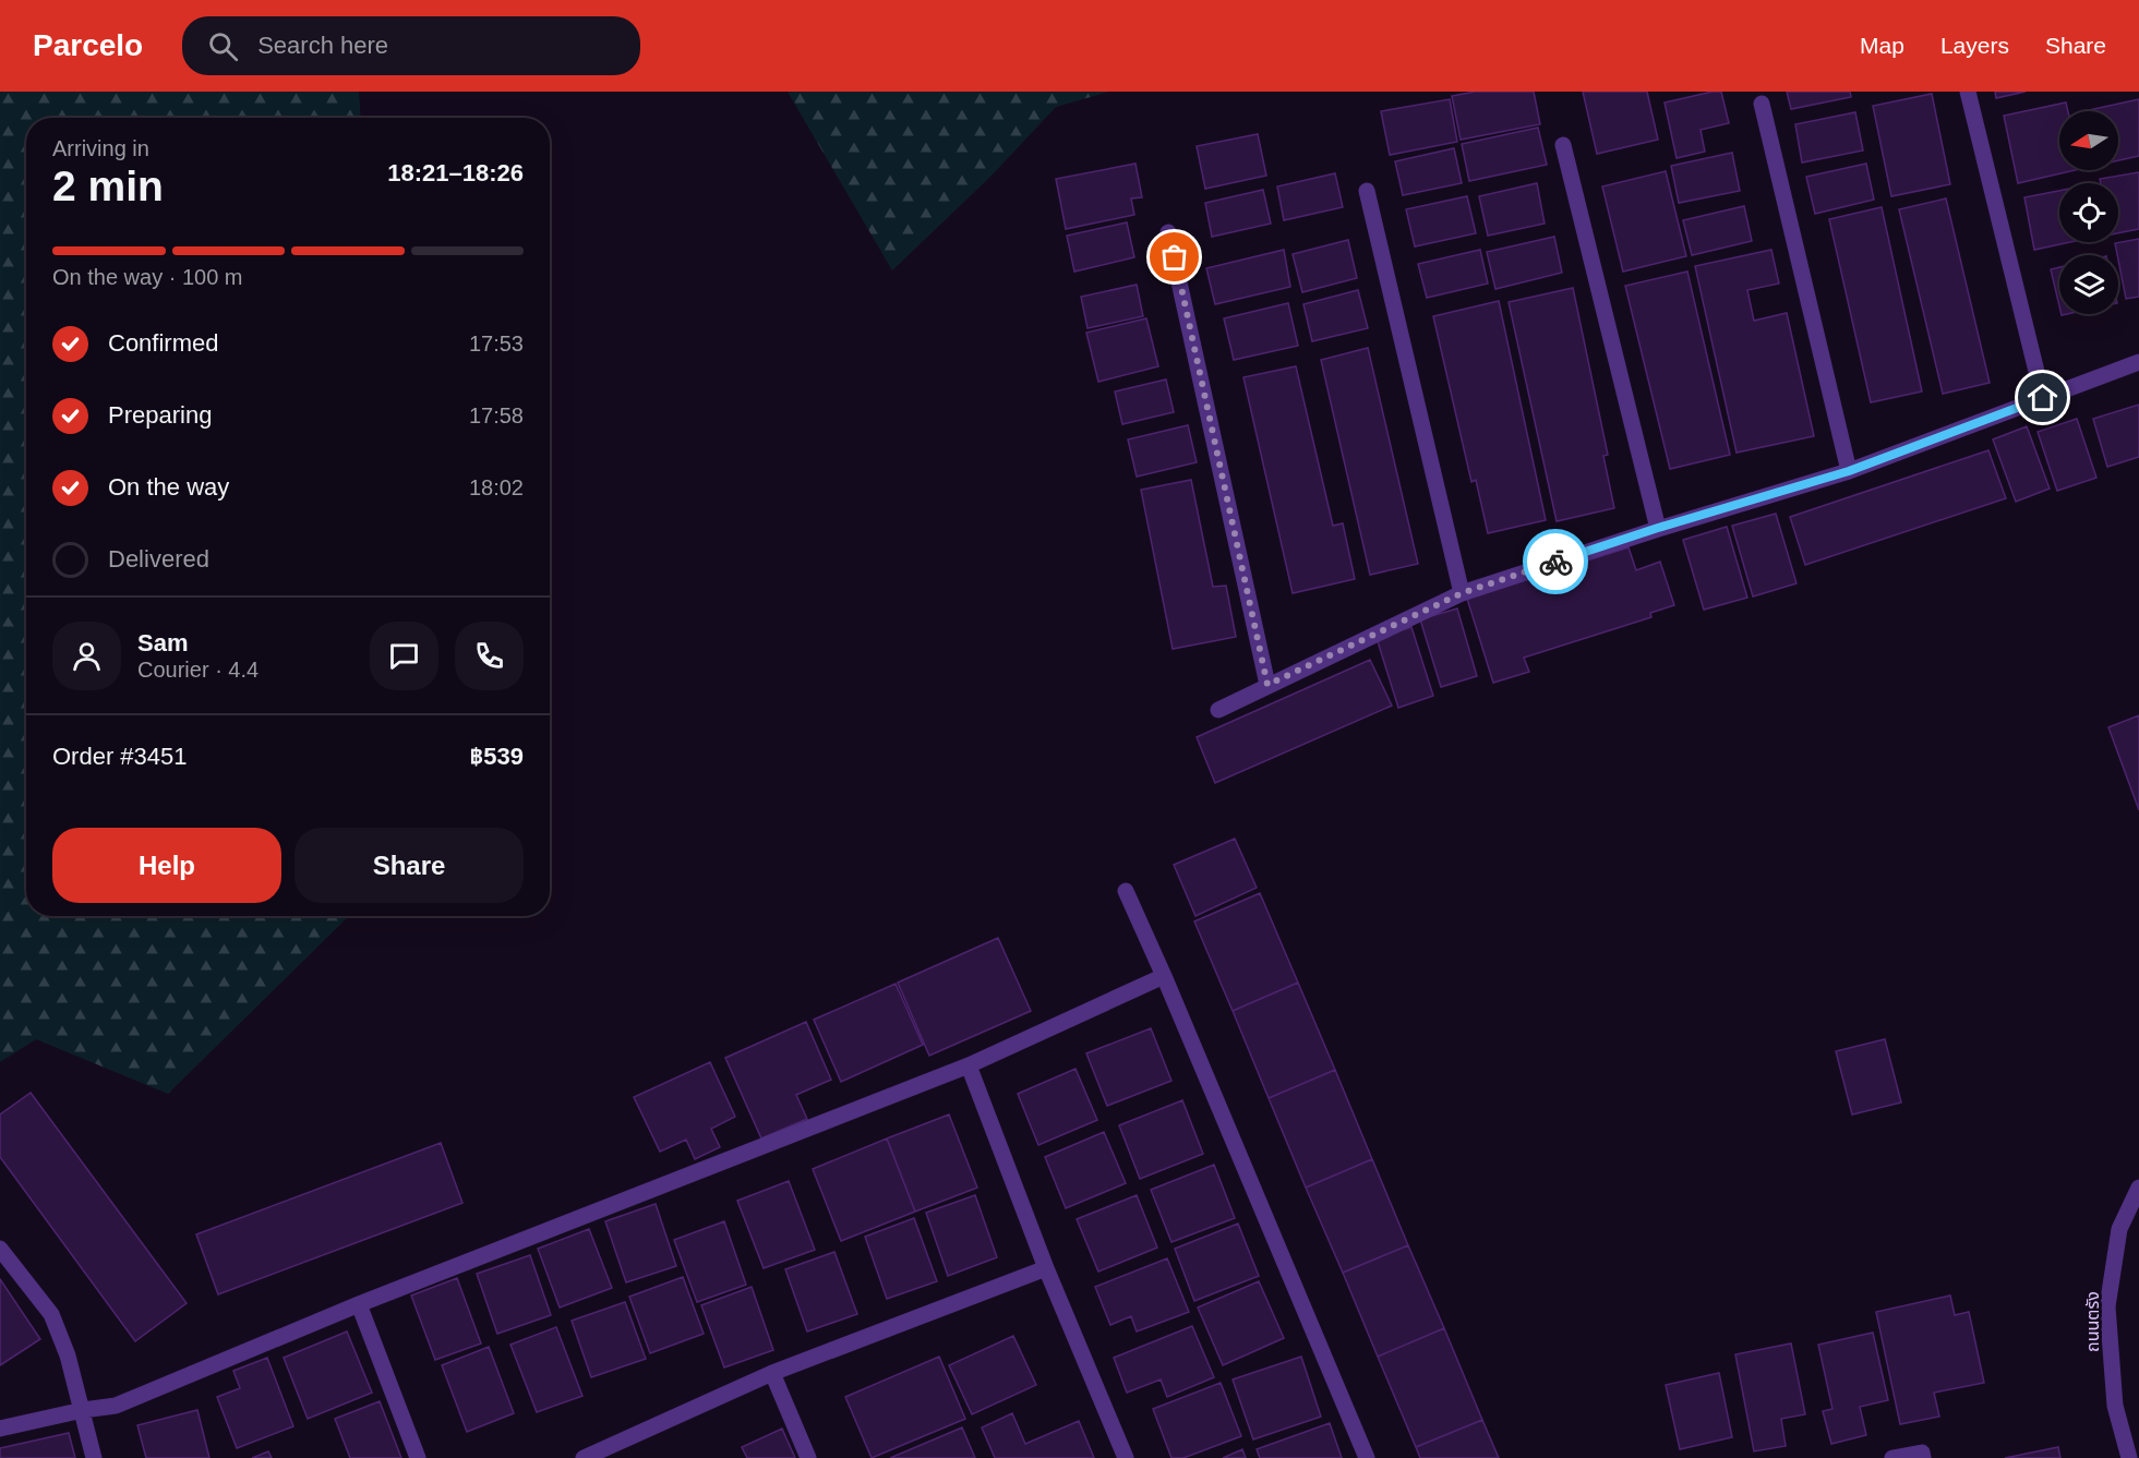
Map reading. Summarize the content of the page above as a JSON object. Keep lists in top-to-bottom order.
{
  "streets": {
    "street": ["ถนนตรัง"]
  },
  "north": "left",
  "page": {
    "header": "Parcelo",
    "search": "Search here",
    "nav": ["Map", "Layers", "Share"],
    "heading": ["2 min", "Arriving in", "18:21–18:26"],
    "panel": [
      "Sam",
      "Courier · 4.4",
      "Order #3451",
      "฿539"
    ],
    "bar": "On the way · 100 m",
    "list": [
      ["Confirmed", "17:53"],
      ["Preparing", "17:58"],
      ["On the way", "18:02"],
      "Delivered"
    ],
    "buttons": ["Help", "Share"]
  }
}
